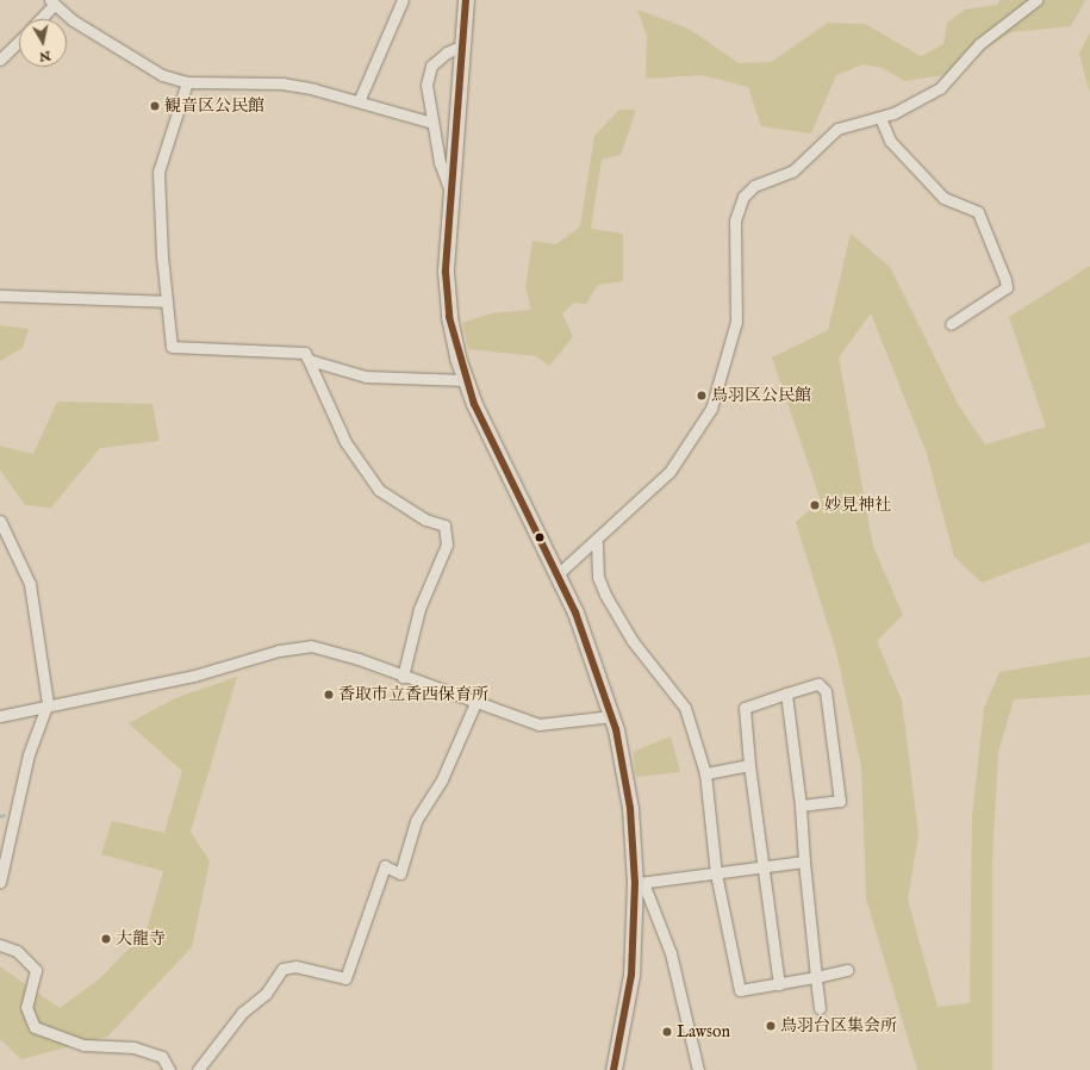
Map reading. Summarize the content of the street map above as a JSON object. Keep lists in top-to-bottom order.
{
  "places": [
    "観音区公民館",
    "鳥羽区公民館",
    "妙見神社",
    "香取市立香西保育所",
    "大龍寺",
    "鳥羽台区集会所",
    "Lawson"
  ],
  "north": "bottom"
}
